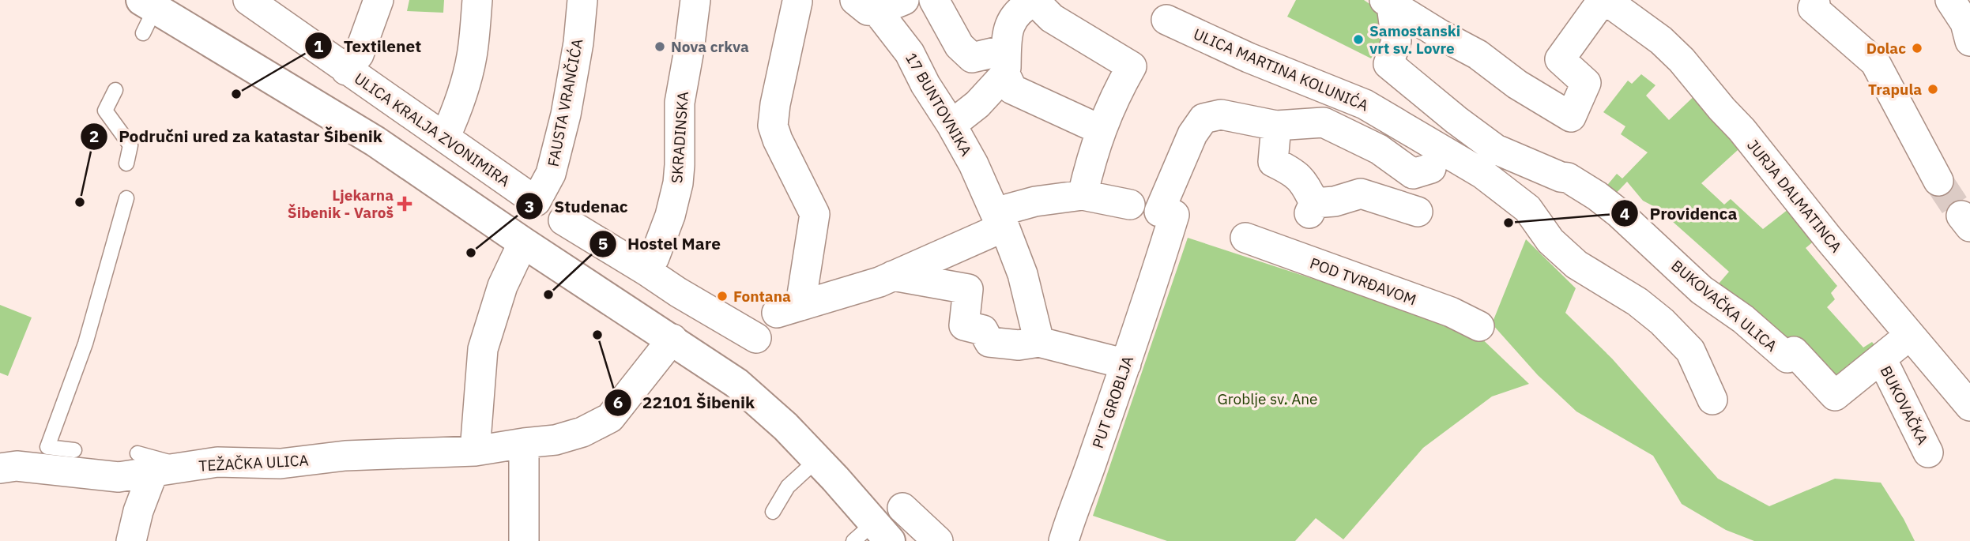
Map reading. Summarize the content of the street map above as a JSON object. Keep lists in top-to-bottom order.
{
  "streets": {
    "street": [
      "ULICA MARTINA KOLUNIĆA",
      "FAUSTA VRANČIĆA",
      "17 BUNTOVNIKA",
      "ULICA KRALJA ZVONIMIRA",
      "SKRADINSKA",
      "JURJA DALMATINCA",
      "POD TVRĐAVOM",
      "BUKOVAČKA ULICA",
      "PUT GROBLJA",
      "BUKOVAČKA",
      "TEŽAČKA ULICA"
    ]
  },
  "crossings": [
    ["ULICA MARTINA KOLUNIĆA", "BUKOVAČKA ULICA"],
    ["FAUSTA VRANČIĆA", "ULICA KRALJA ZVONIMIRA"],
    ["JURJA DALMATINCA", "BUKOVAČKA ULICA"],
    ["BUKOVAČKA ULICA", "BUKOVAČKA"]
  ],
  "parks": ["Groblje sv. Ane"],
  "places": {
    "other": [
      "Samostanski vrt sv. Lovre",
      "Nova crkva",
      "Dolac",
      "Trapula",
      "Textilenet",
      "Područni ured za katastar Šibenik",
      "Providenca",
      "Studenac",
      "Hostel Mare",
      "Fontana",
      "22101 Šibenik"
    ],
    "health": ["Ljekarna Šibenik - Varoš"]
  }
}
